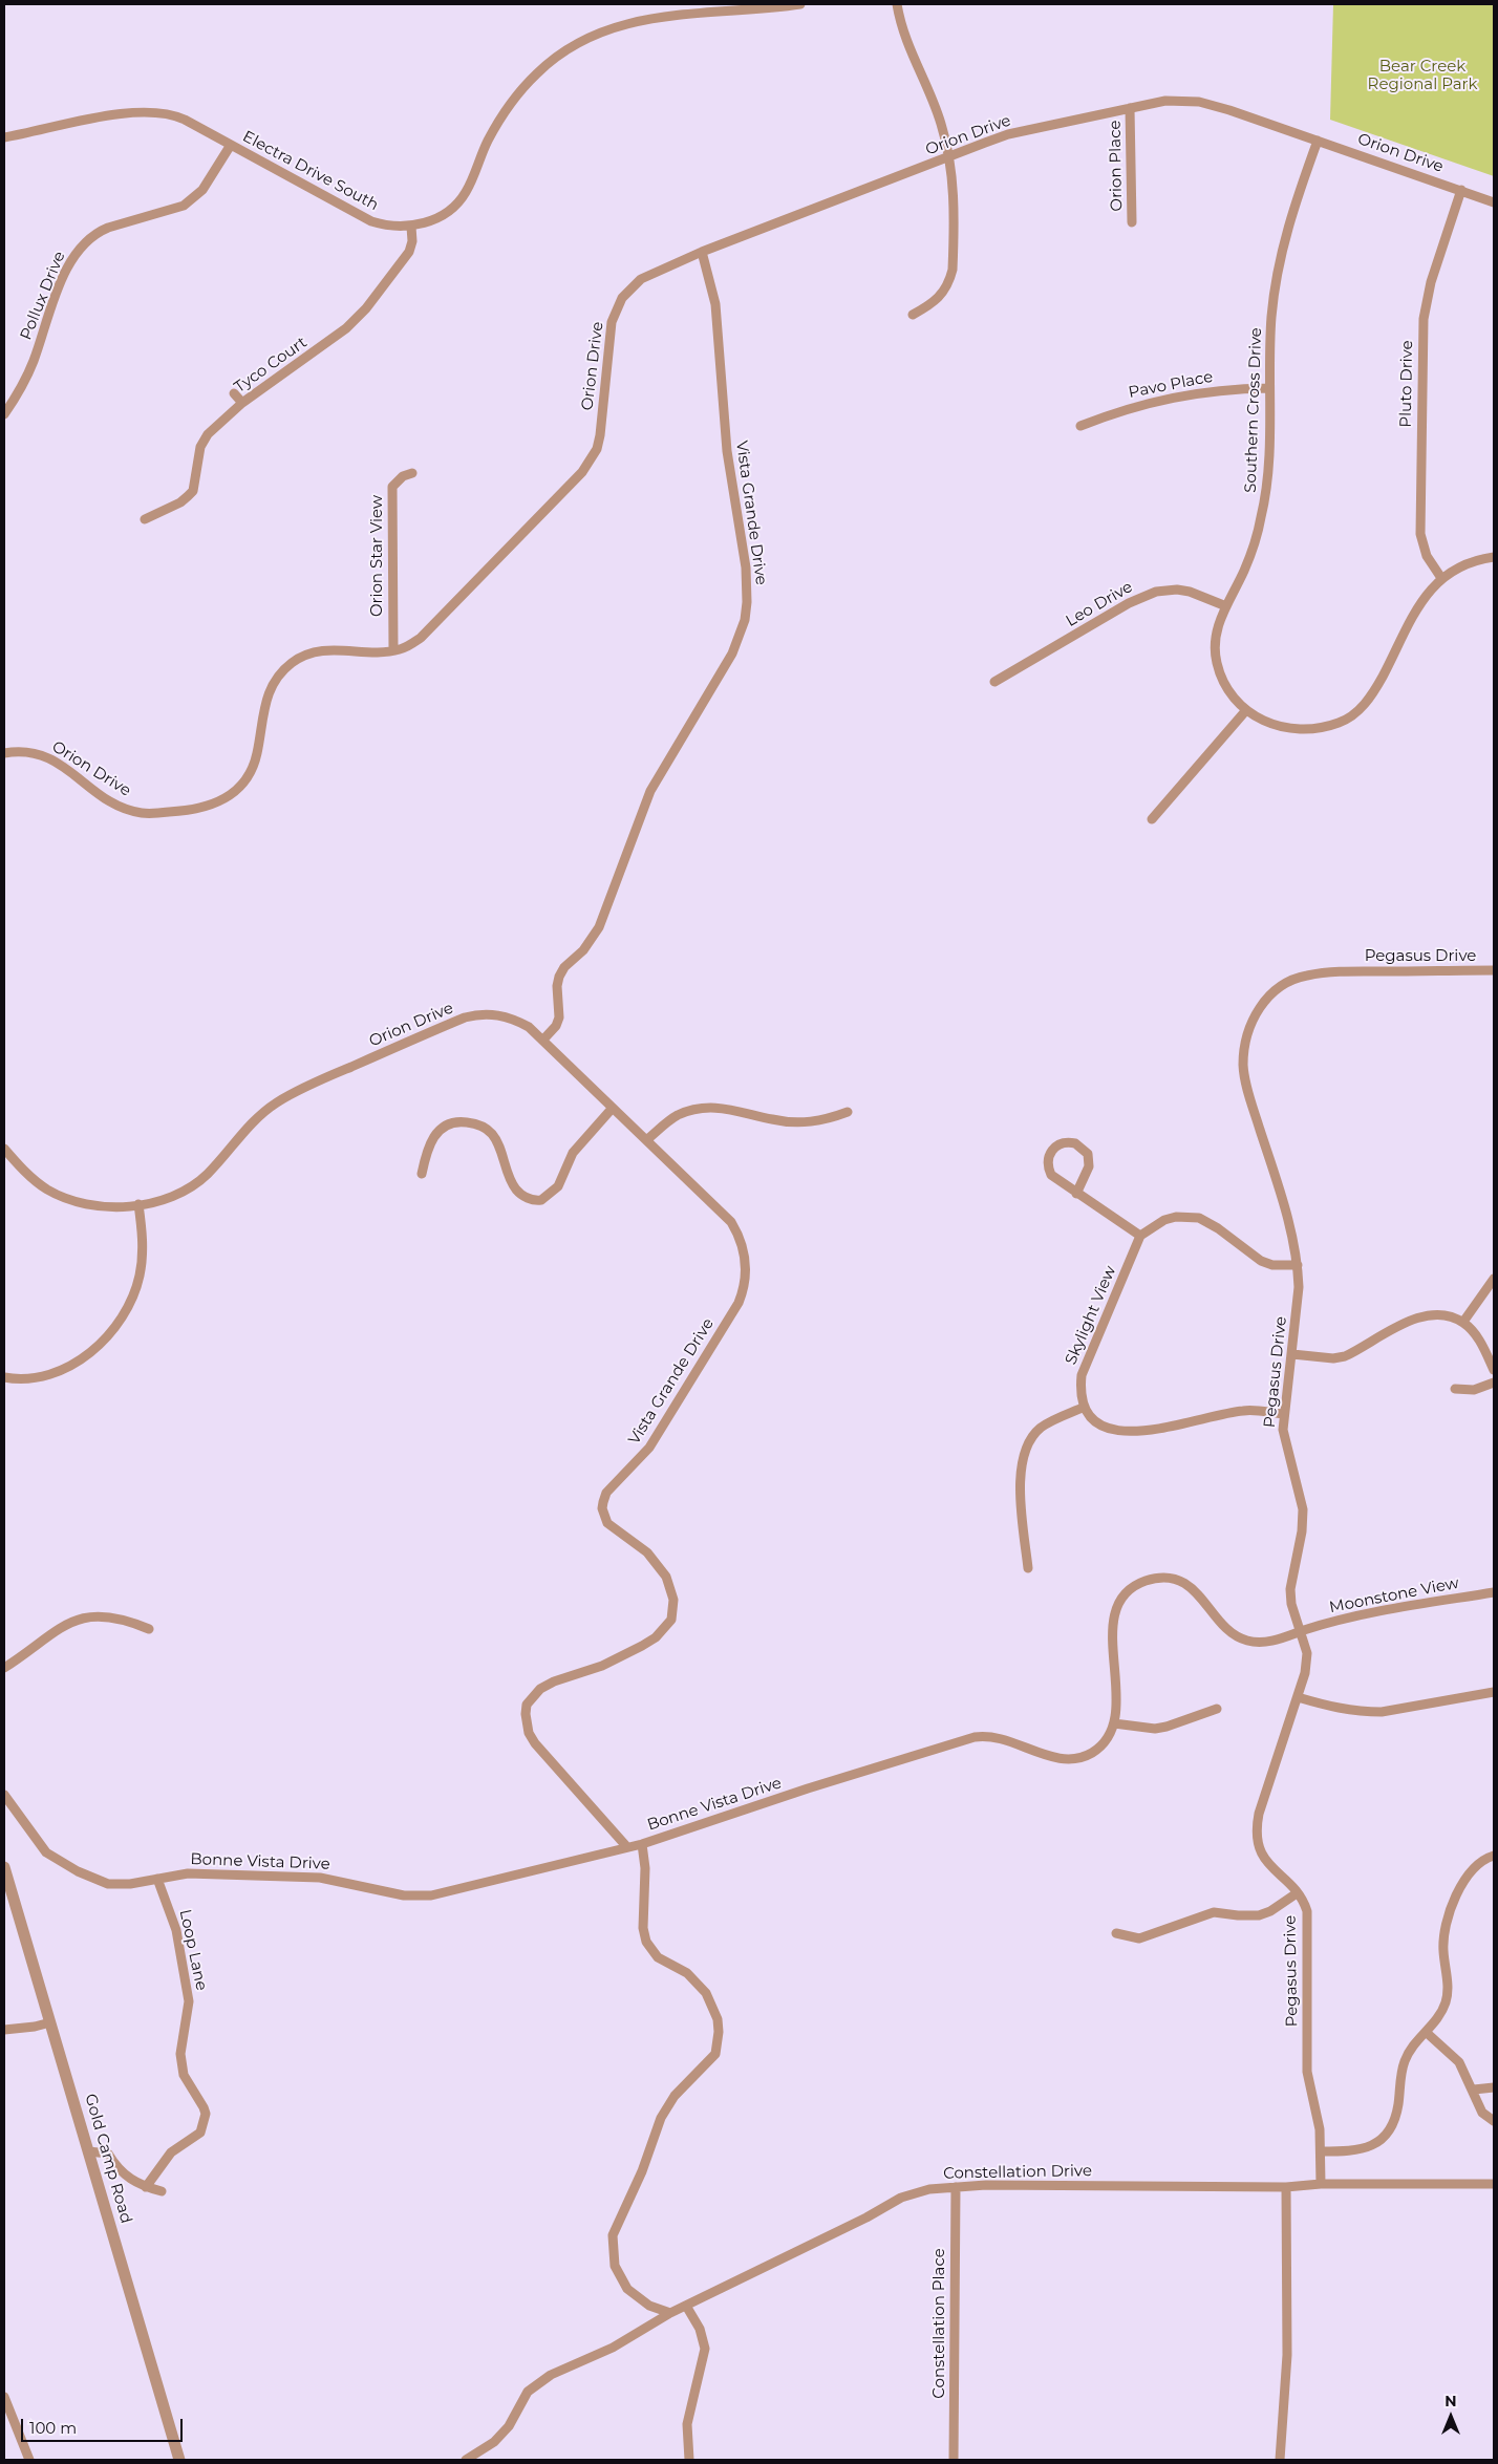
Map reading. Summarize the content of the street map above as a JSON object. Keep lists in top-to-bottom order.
{
  "streets": {
    "street": [
      "Orion Drive",
      "Orion Place",
      "Electra Drive South",
      "Pollux Drive",
      "Tyco Court",
      "Pluto Drive",
      "Pavo Place",
      "Southern Cross Drive",
      "Vista Grande Drive",
      "Orion Star View",
      "Leo Drive",
      "Pegasus Drive",
      "Skylight View",
      "Moonstone View",
      "Bonne Vista Drive",
      "Loop Lane",
      "Gold Camp Road",
      "Constellation Drive",
      "Constellation Place"
    ]
  },
  "crossings": [
    ["Orion Drive", "Orion Place"],
    ["Orion Drive", "Pluto Drive"],
    ["Orion Drive", "Southern Cross Drive"],
    ["Orion Drive", "Vista Grande Drive"],
    ["Orion Drive", "Orion Star View"],
    ["Electra Drive South", "Pollux Drive"],
    ["Electra Drive South", "Tyco Court"],
    ["Pluto Drive", "Southern Cross Drive"],
    ["Pavo Place", "Southern Cross Drive"],
    ["Southern Cross Drive", "Leo Drive"],
    ["Vista Grande Drive", "Bonne Vista Drive"],
    ["Pegasus Drive", "Moonstone View"],
    ["Pegasus Drive", "Bonne Vista Drive"],
    ["Pegasus Drive", "Constellation Drive"],
    ["Moonstone View", "Bonne Vista Drive"],
    ["Bonne Vista Drive", "Loop Lane"],
    ["Constellation Drive", "Constellation Place"]
  ],
  "parks": ["Bear Creek Regional Park"],
  "scale_bar": "100 m",
  "north": "top"
}
